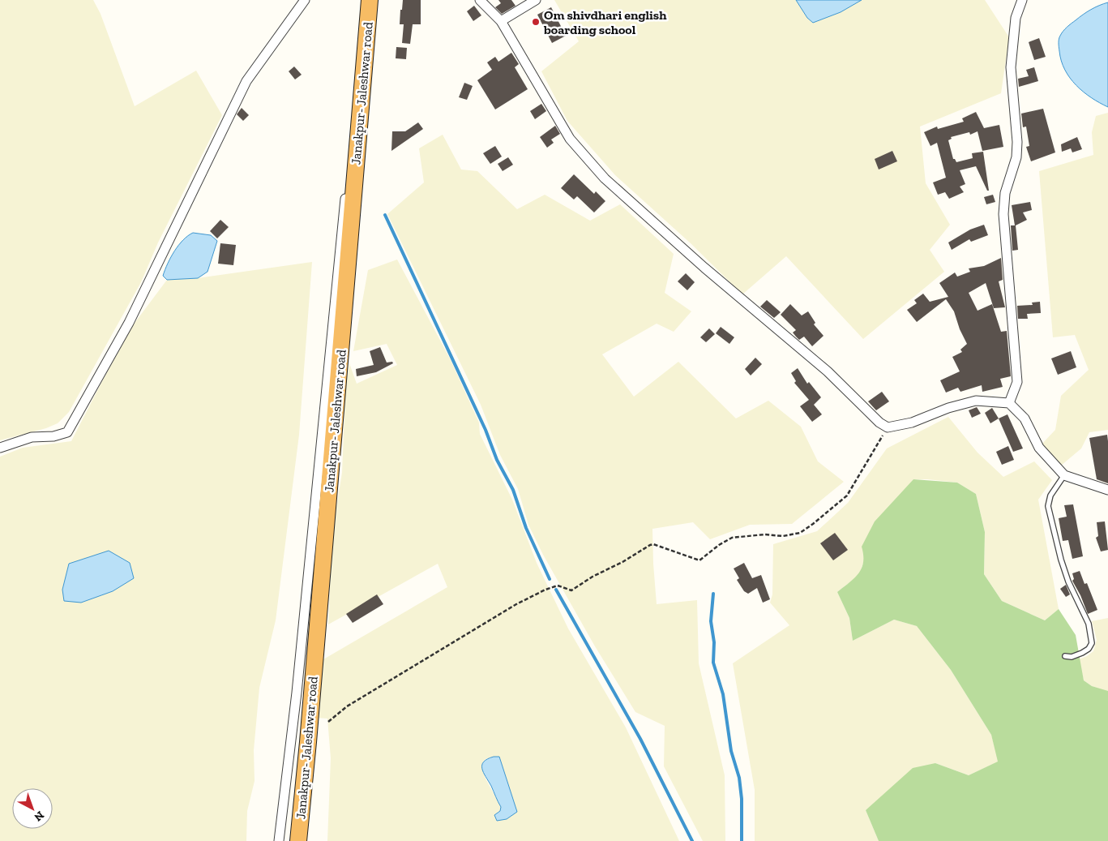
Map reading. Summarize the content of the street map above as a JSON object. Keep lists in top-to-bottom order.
{
  "streets": {
    "highway": ["Janakpur- Jaleshwar road"]
  },
  "places": ["Om shivdhari english boarding school"],
  "north": "bottom right"
}
